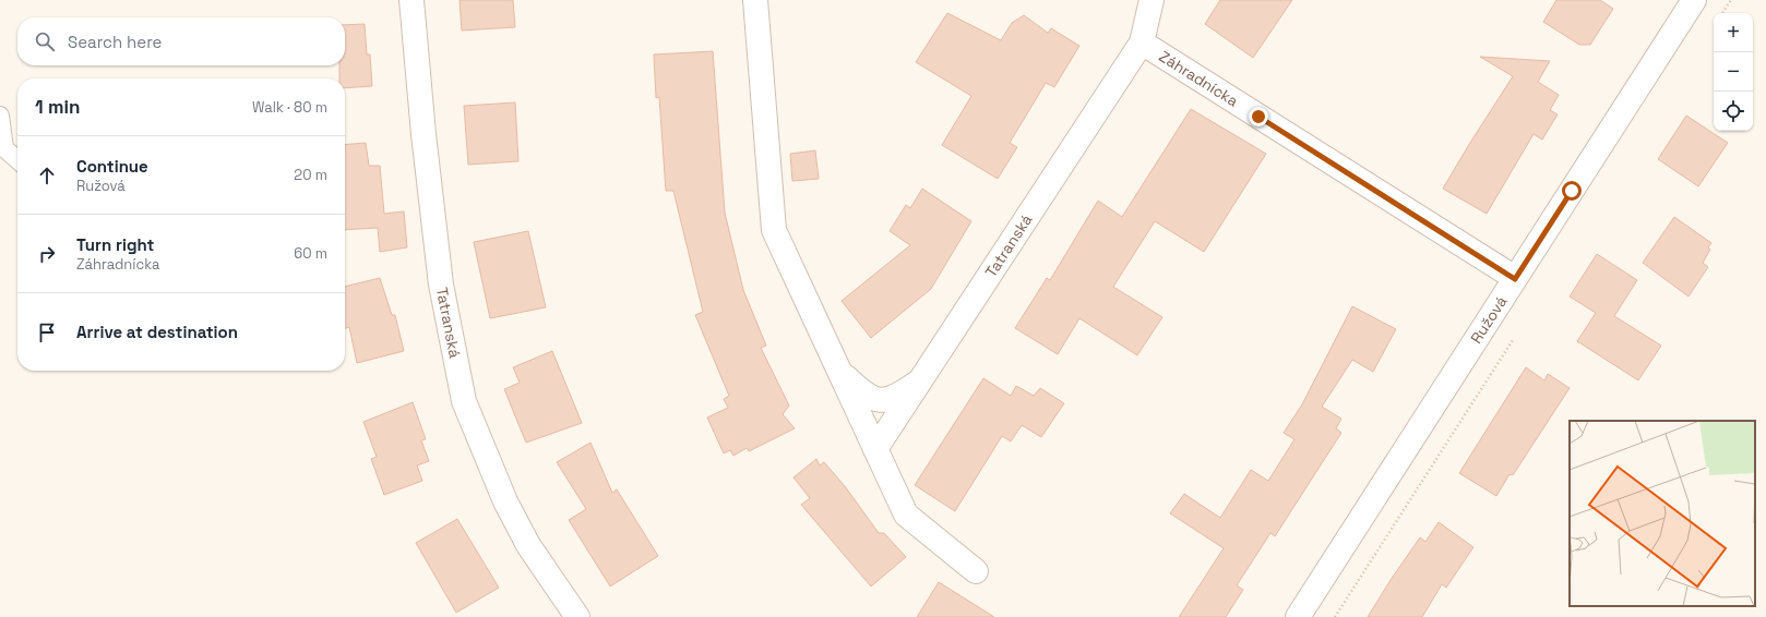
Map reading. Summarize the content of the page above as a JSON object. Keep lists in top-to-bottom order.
{
  "streets": {
    "street": ["Záhradnícka", "Tatranská", "Ružová"]
  },
  "crossings": [
    ["Záhradnícka", "Tatranská"],
    ["Záhradnícka", "Ružová"]
  ],
  "page": {
    "map_buttons": ["+", "−"],
    "search": "Search here",
    "heading": ["1 min", "Walk · 80 m"],
    "list": [
      ["Continue", "Ružová", "20 m"],
      ["Turn right", "Záhradnícka", "60 m"],
      "Arrive at destination"
    ]
  }
}
